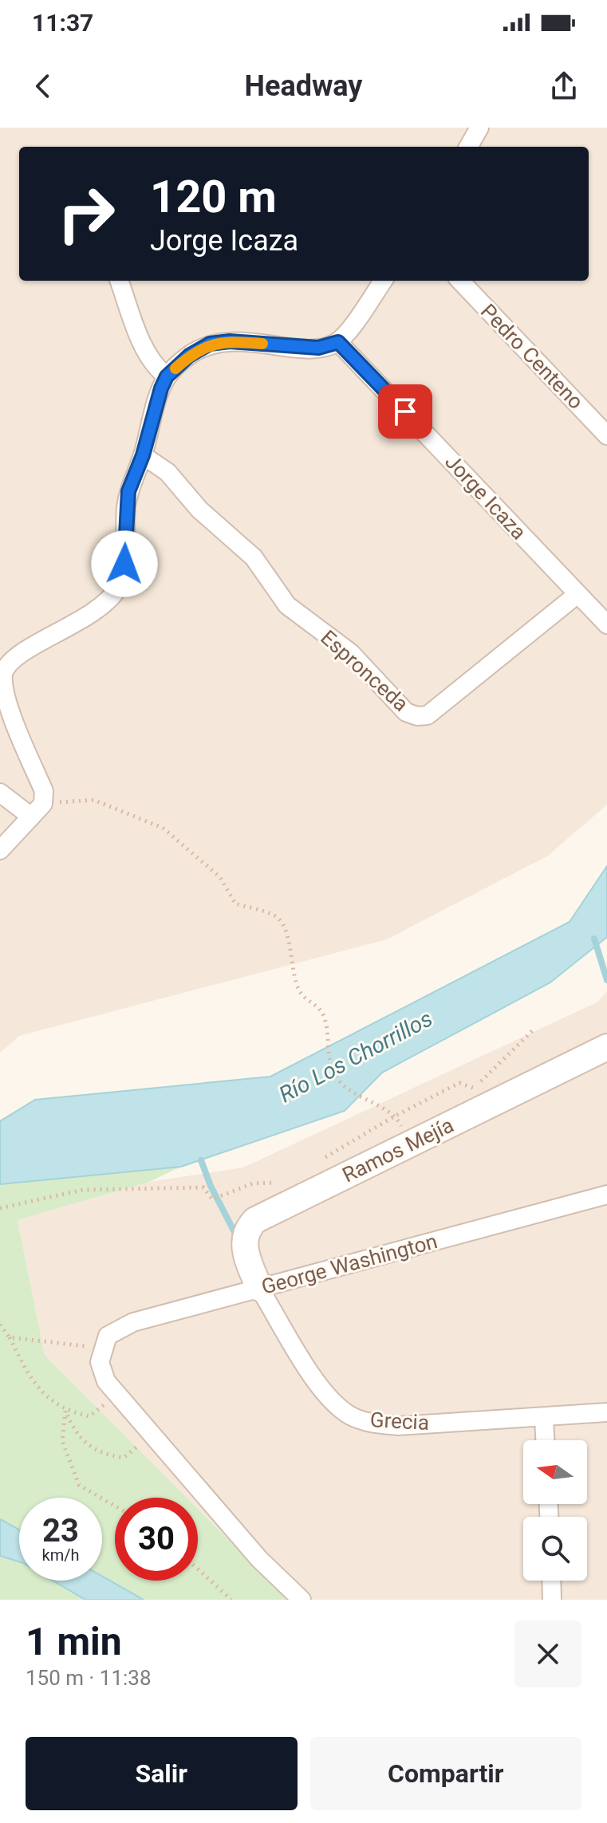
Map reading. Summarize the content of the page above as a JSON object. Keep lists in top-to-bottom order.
{
  "streets": {
    "street": [
      "Pedro Centeno",
      "Jorge Icaza",
      "Espronceda",
      "Ramos Mejía",
      "George Washington",
      "Grecia"
    ]
  },
  "crossings": [
    ["Jorge Icaza", "Espronceda"],
    ["Ramos Mejía", "George Washington"],
    ["Ramos Mejía", "Grecia"],
    ["George Washington", "Grecia"]
  ],
  "water": ["Río Los Chorrillos"],
  "north": "left",
  "page": {
    "status": "11:37",
    "header": "Headway",
    "turn": ["120 m", "Jorge Icaza"],
    "speed": "23 km/h",
    "limit": "30",
    "heading": ["1 min", "150 m · 11:38"],
    "buttons": ["Salir", "Compartir"]
  }
}
